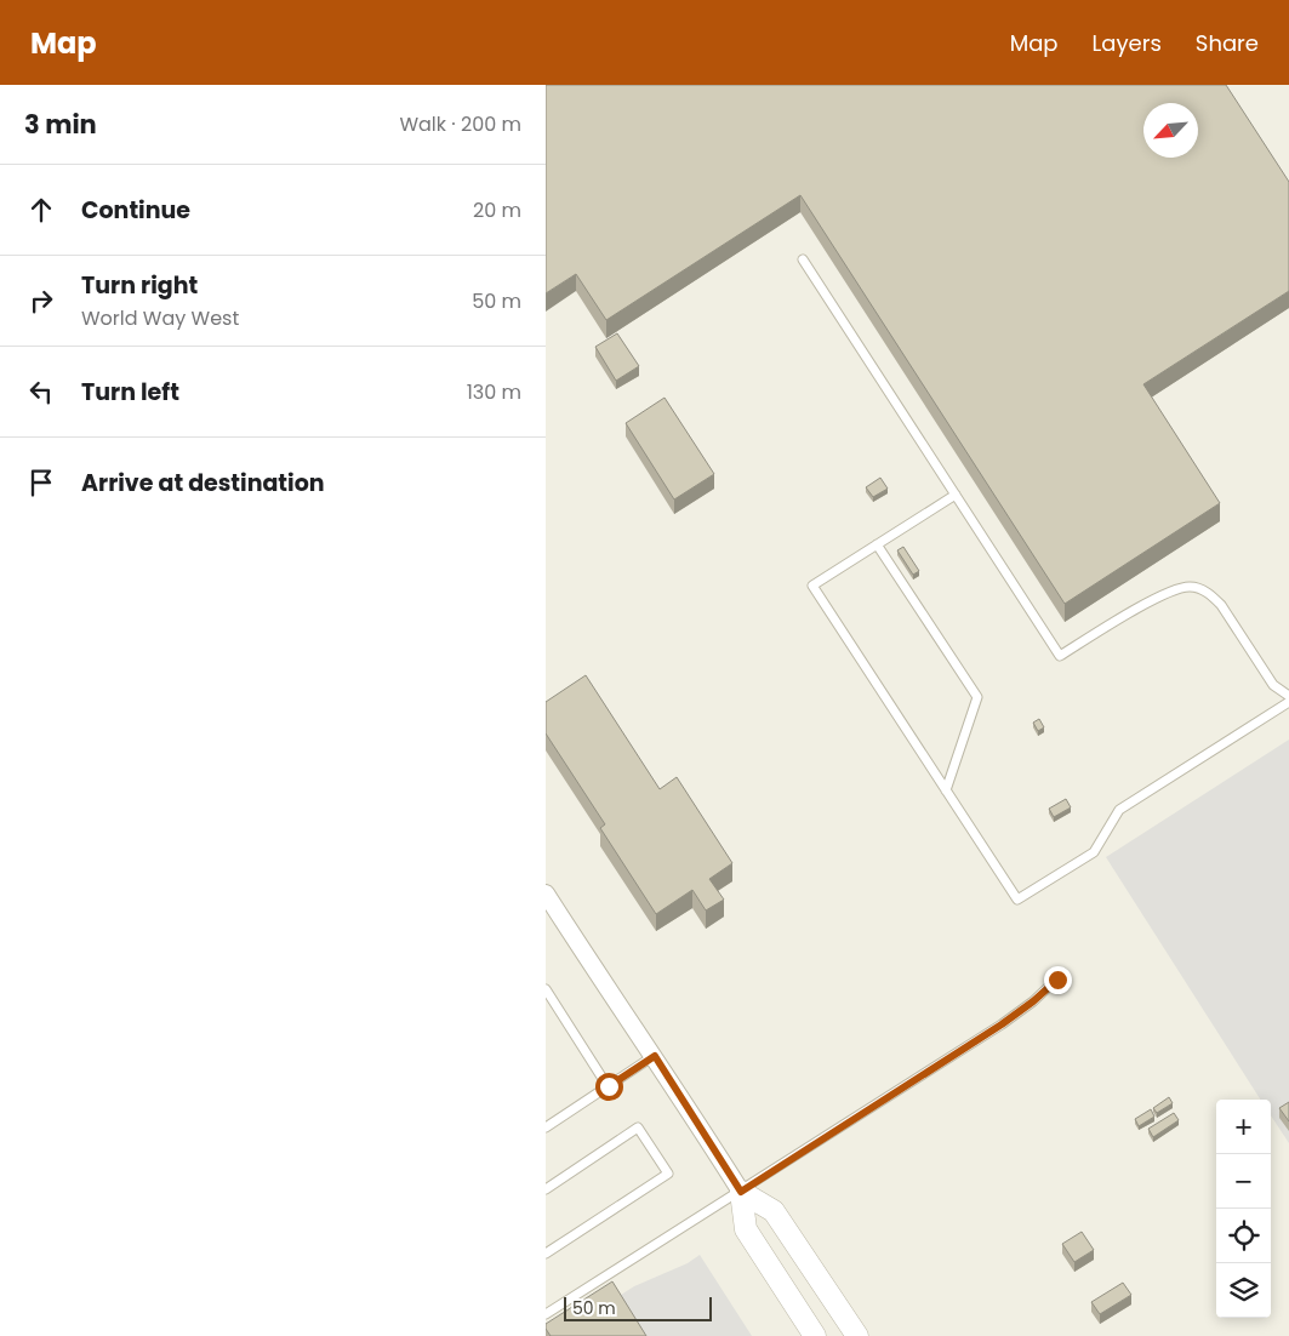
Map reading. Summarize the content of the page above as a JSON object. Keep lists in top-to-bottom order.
{
  "scale_bar": "50 m",
  "north": "bottom left",
  "page": {
    "header": "Map",
    "nav": ["Map", "Layers", "Share"],
    "heading": ["3 min", "Walk · 200 m"],
    "list": [
      ["Continue", "20 m"],
      ["Turn right", "World Way West", "50 m"],
      ["Turn left", "130 m"],
      "Arrive at destination"
    ],
    "map_buttons": ["+", "−"],
    "scale": "50 m"
  }
}
